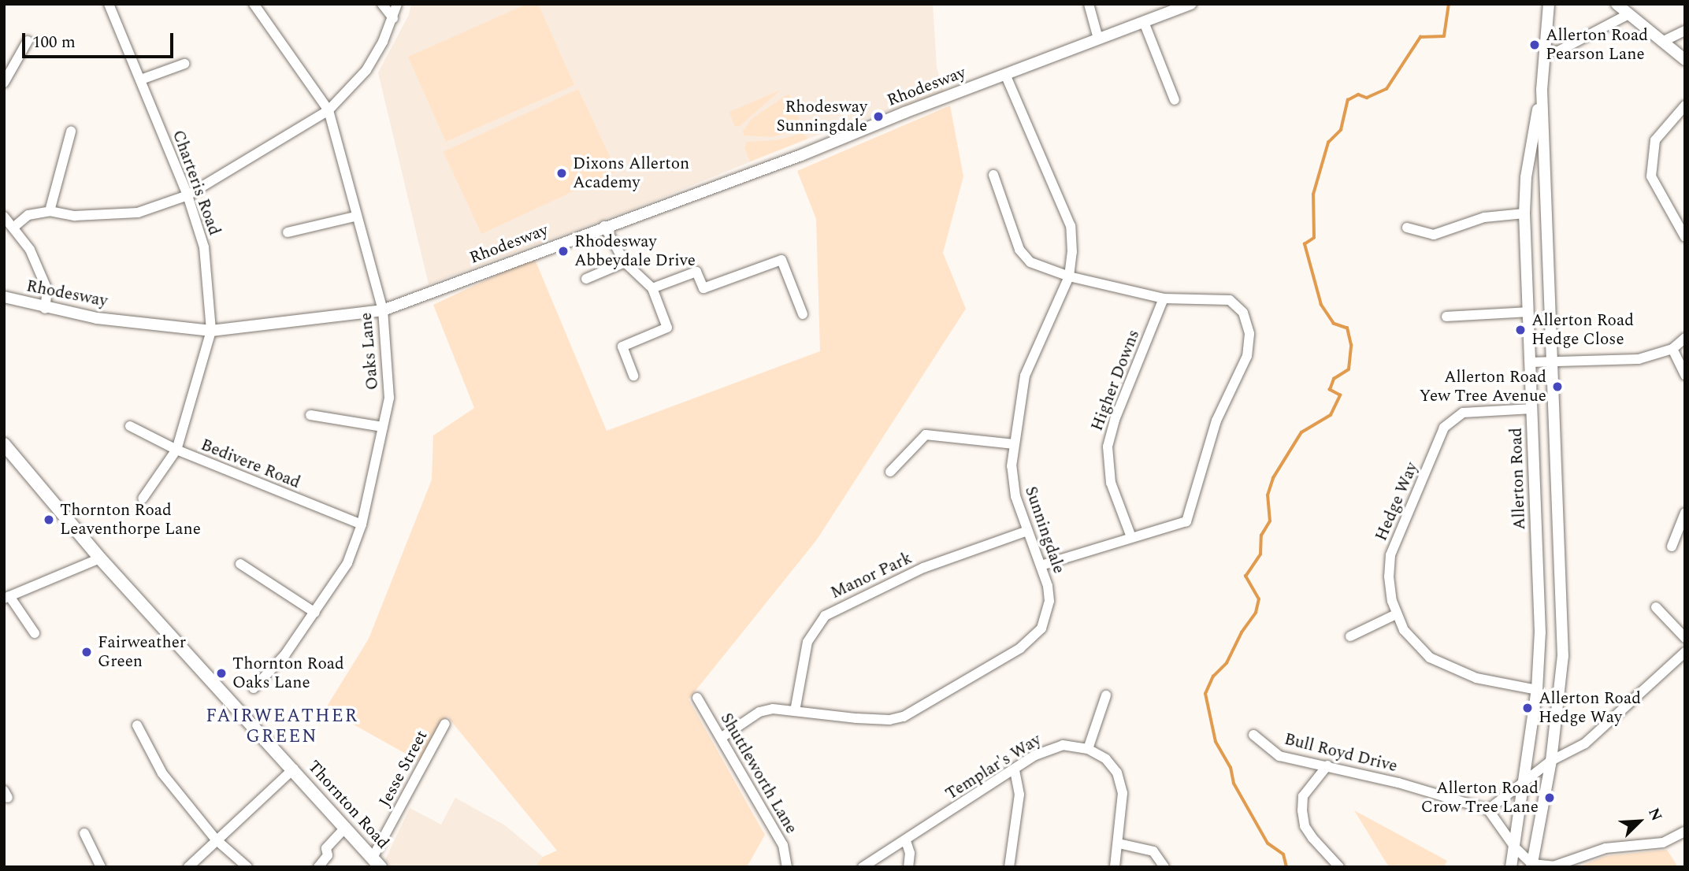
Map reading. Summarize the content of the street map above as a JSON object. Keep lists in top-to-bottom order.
{
  "streets": {
    "main road": ["Thornton Road"],
    "street": [
      "Rhodesway",
      "Charteris Road",
      "Oaks Lane",
      "Higher Downs",
      "Bedivere Road",
      "Allerton Road",
      "Hedge Way",
      "Sunningdale",
      "Manor Park",
      "Bull Royd Drive",
      "Templar's Way",
      "Jesse Street",
      "Shuttleworth Lane"
    ]
  },
  "crossings": [
    ["Rhodesway", "Charteris Road"],
    ["Rhodesway", "Oaks Lane"],
    ["Rhodesway", "Sunningdale"],
    ["Charteris Road", "Bedivere Road"],
    ["Oaks Lane", "Bedivere Road"],
    ["Allerton Road", "Hedge Way"],
    ["Sunningdale", "Manor Park"],
    ["Sunningdale", "Shuttleworth Lane"],
    ["Jesse Street", "Thornton Road"]
  ],
  "districts": ["FAIRWEATHER GREEN"],
  "places": [
    "Allerton Road Pearson Lane",
    "Rhodesway Sunningdale",
    "Dixons Allerton Academy",
    "Rhodesway Abbeydale Drive",
    "Allerton Road Hedge Close",
    "Allerton Road Yew Tree Avenue",
    "Thornton Road Leaventhorpe Lane",
    "Fairweather Green",
    "Thornton Road Oaks Lane",
    "Allerton Road Hedge Way",
    "Allerton Road Crow Tree Lane"
  ],
  "scale_bar": "100 m",
  "north": "top right"
}
